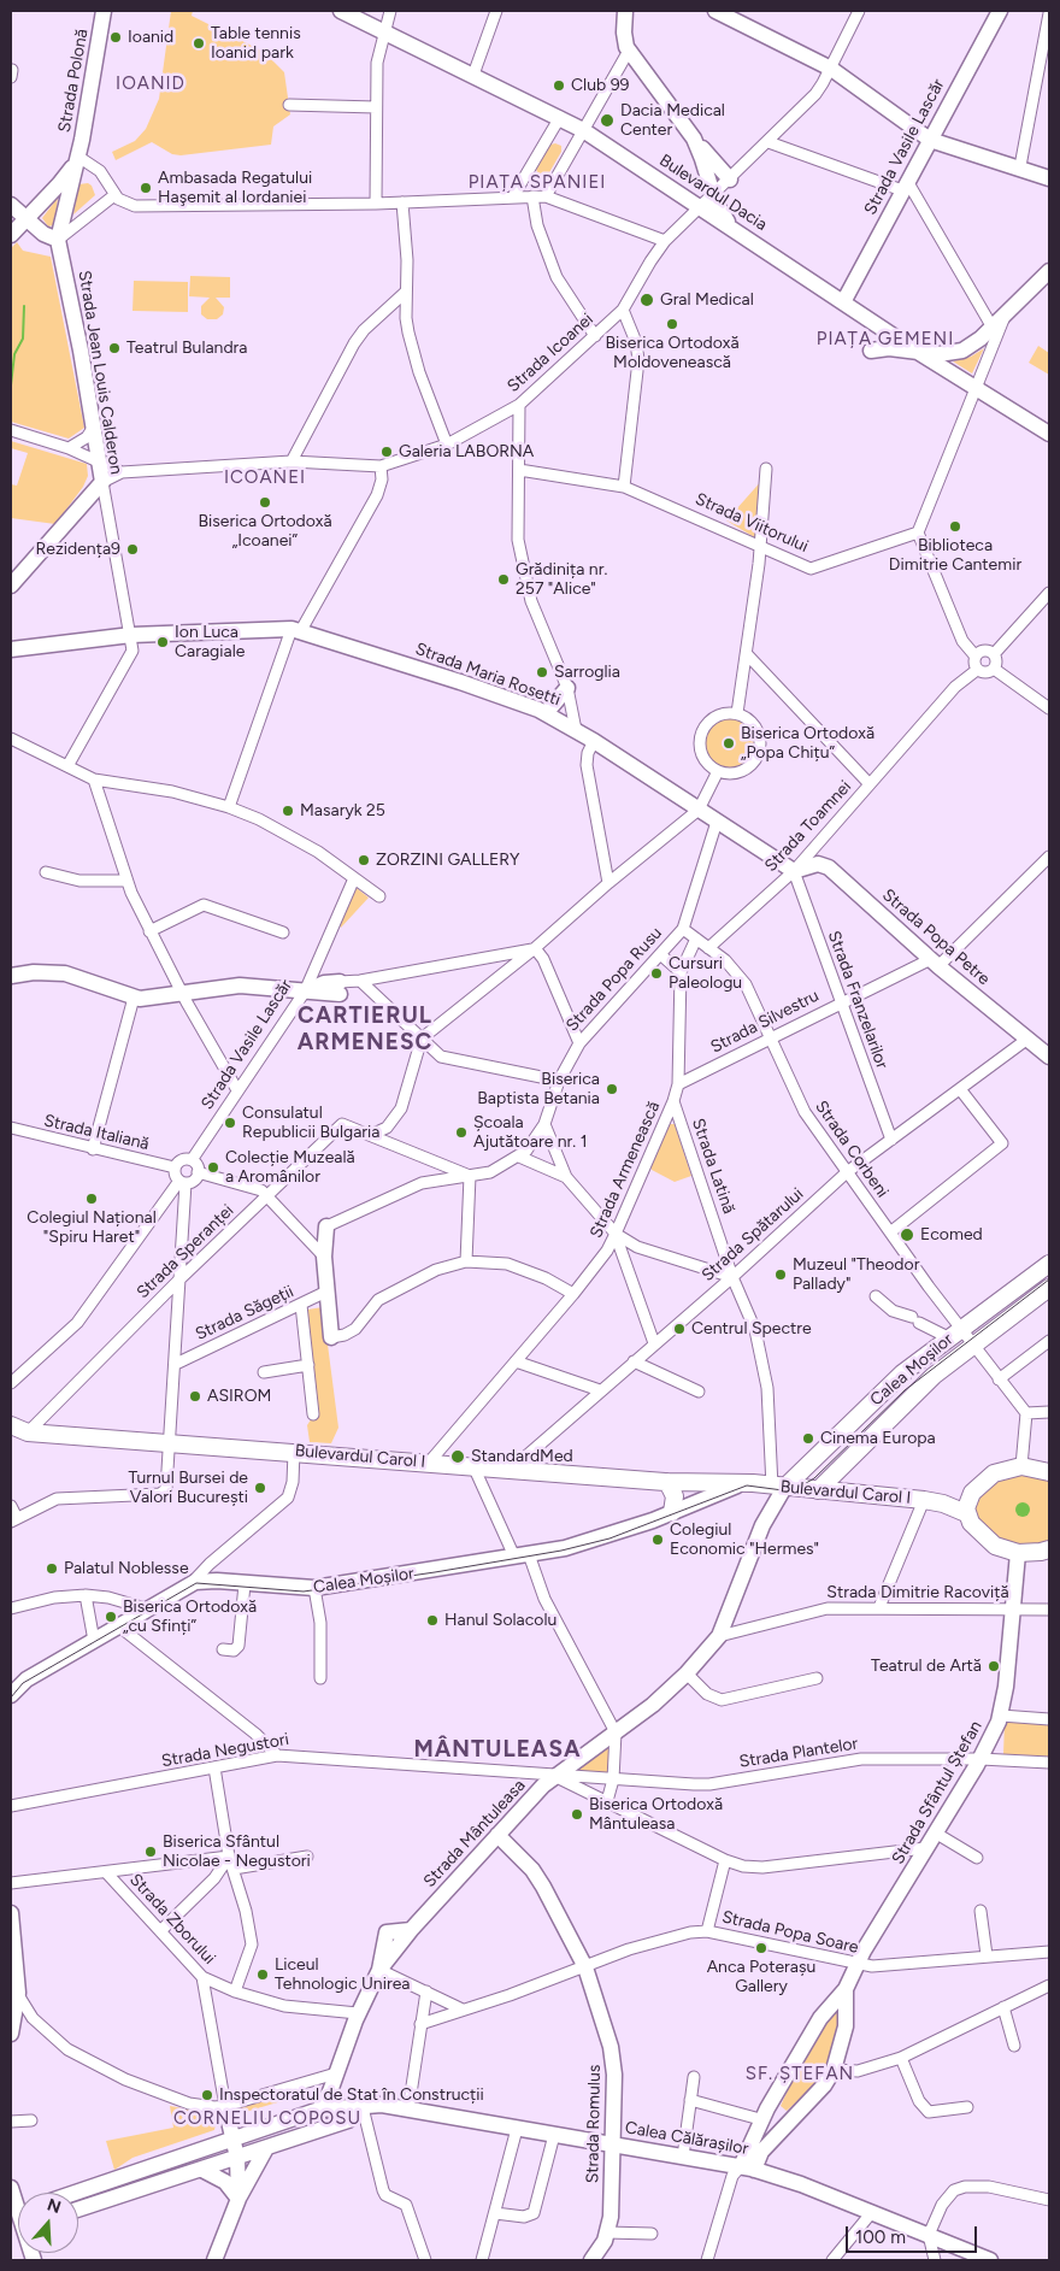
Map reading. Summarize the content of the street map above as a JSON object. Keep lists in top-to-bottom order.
{
  "streets": {
    "main road": ["Calea Moșilor", "Bulevardul Carol I"],
    "street": [
      "Strada Polonă",
      "Strada Vasile Lascăr",
      "Bulevardul Dacia",
      "Strada Icoanei",
      "Strada Jean Louis Calderon",
      "Strada Viitorului",
      "Strada Maria Rosetti",
      "Strada Toamnei",
      "Strada Popa Petre",
      "Strada Popa Rusu",
      "Strada Franzelarilor",
      "Strada Silvestru",
      "Strada Italiană",
      "Strada Corbeni",
      "Strada Latină",
      "Strada Armenească",
      "Strada Spătarului",
      "Strada Speranței",
      "Strada Săgeții",
      "Strada Dimitrie Racoviță",
      "Strada Negustori",
      "Strada Plantelor",
      "Strada Sfântul Ștefan",
      "Strada Mântuleasa",
      "Strada Zborului",
      "Strada Popa Soare",
      "Strada Romulus",
      "Calea Călărașilor"
    ]
  },
  "crossings": [
    ["Strada Polonă", "Strada Jean Louis Calderon"],
    ["Strada Vasile Lascăr", "Bulevardul Dacia"],
    ["Strada Vasile Lascăr", "Strada Italiană"],
    ["Bulevardul Dacia", "Strada Icoanei"],
    ["Strada Icoanei", "Strada Jean Louis Calderon"],
    ["Strada Maria Rosetti", "Strada Toamnei"],
    ["Strada Maria Rosetti", "Strada Popa Petre"],
    ["Strada Maria Rosetti", "Strada Franzelarilor"],
    ["Strada Toamnei", "Strada Popa Petre"],
    ["Strada Toamnei", "Strada Franzelarilor"],
    ["Strada Toamnei", "Strada Corbeni"],
    ["Strada Popa Petre", "Strada Franzelarilor"],
    ["Strada Popa Petre", "Strada Silvestru"],
    ["Strada Popa Petre", "Strada Spătarului"],
    ["Strada Popa Rusu", "Strada Corbeni"],
    ["Strada Popa Rusu", "Strada Speranței"],
    ["Strada Franzelarilor", "Strada Silvestru"],
    ["Strada Franzelarilor", "Strada Spătarului"],
    ["Strada Silvestru", "Strada Corbeni"],
    ["Strada Silvestru", "Strada Armenească"],
    ["Strada Corbeni", "Strada Armenească"],
    ["Strada Corbeni", "Strada Spătarului"],
    ["Strada Corbeni", "Calea Moșilor"],
    ["Strada Latină", "Strada Armenească"],
    ["Strada Latină", "Strada Spătarului"],
    ["Strada Latină", "Calea Moșilor"],
    ["Strada Latină", "Bulevardul Carol I"],
    ["Strada Latină", "Strada Mântuleasa"],
    ["Strada Armenească", "Bulevardul Carol I"],
    ["Strada Spătarului", "Bulevardul Carol I"],
    ["Strada Speranței", "Bulevardul Carol I"],
    ["Calea Moșilor", "Bulevardul Carol I"],
    ["Calea Moșilor", "Strada Mântuleasa"],
    ["Bulevardul Carol I", "Strada Mântuleasa"],
    ["Strada Dimitrie Racoviță", "Strada Sfântul Ștefan"],
    ["Strada Dimitrie Racoviță", "Strada Mântuleasa"],
    ["Strada Negustori", "Strada Plantelor"],
    ["Strada Negustori", "Strada Mântuleasa"],
    ["Strada Plantelor", "Strada Sfântul Ștefan"],
    ["Strada Plantelor", "Strada Mântuleasa"],
    ["Strada Sfântul Ștefan", "Strada Popa Soare"],
    ["Strada Mântuleasa", "Strada Zborului"],
    ["Strada Mântuleasa", "Strada Romulus"],
    ["Strada Mântuleasa", "Calea Călărașilor"],
    ["Strada Popa Soare", "Strada Romulus"],
    ["Strada Romulus", "Calea Călărașilor"]
  ],
  "districts": [
    "IOANID",
    "PIAȚA SPANIEI",
    "PIAȚA GEMENI",
    "ICOANEI",
    "CARTIERUL ARMENESC",
    "MÂNTULEASA",
    "SF. ȘTEFAN",
    "CORNELIU COPOSU"
  ],
  "places": [
    "Ioanid",
    "Table tennis Ioanid park",
    "Club 99",
    "Dacia Medical Center",
    "Ambasada Regatului Haşemit al Iordaniei",
    "Gral Medical",
    "Biserica Ortodoxă Moldovenească",
    "Teatrul Bulandra",
    "Galeria LABORNA",
    "Biserica Ortodoxă „Icoanei”",
    "Biblioteca Dimitrie Cantemir",
    "Rezidența9",
    "Grădinița nr. 257 \"Alice\"",
    "Ion Luca Caragiale",
    "Sarroglia",
    "Biserica Ortodoxă „Popa Chițu”",
    "Masaryk 25",
    "ZORZINI GALLERY",
    "Cursuri Paleologu",
    "Biserica Baptista Betania",
    "Consulatul Republicii Bulgaria",
    "Școala Ajutătoare nr. 1",
    "Colecție Muzeală a Aromânilor",
    "Colegiul Național \"Spiru Haret\"",
    "Ecomed",
    "Muzeul \"Theodor Pallady\"",
    "Centrul Spectre",
    "ASIROM",
    "Cinema Europa",
    "StandardMed",
    "Turnul Bursei de Valori București",
    "Colegiul Economic \"Hermes\"",
    "Palatul Noblesse",
    "Biserica Ortodoxă „cu Sfinți”",
    "Hanul Solacolu",
    "Teatrul de Artă",
    "Biserica Ortodoxă Mântuleasa",
    "Biserica Sfântul Nicolae - Negustori",
    "Anca Poterașu Gallery",
    "Liceul Tehnologic Unirea",
    "Inspectoratul de Stat în Construcții"
  ],
  "scale_bar": "100 m",
  "north": "top"
}
